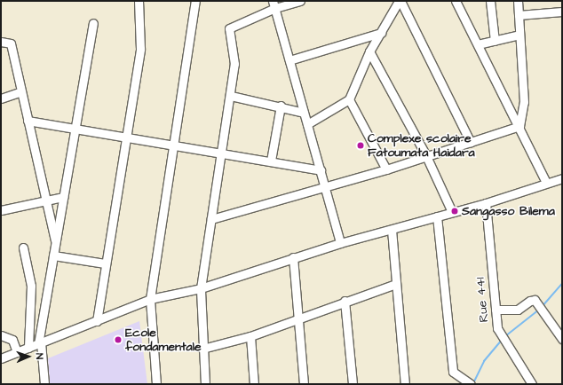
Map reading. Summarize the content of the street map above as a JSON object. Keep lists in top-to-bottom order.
{
  "streets": {
    "street": ["Rue 441"]
  },
  "places": ["Complexe scolaire Fatoumata Haidara", "Sangasso Bilema", "Ecole fondamentale"],
  "north": "right"
}
